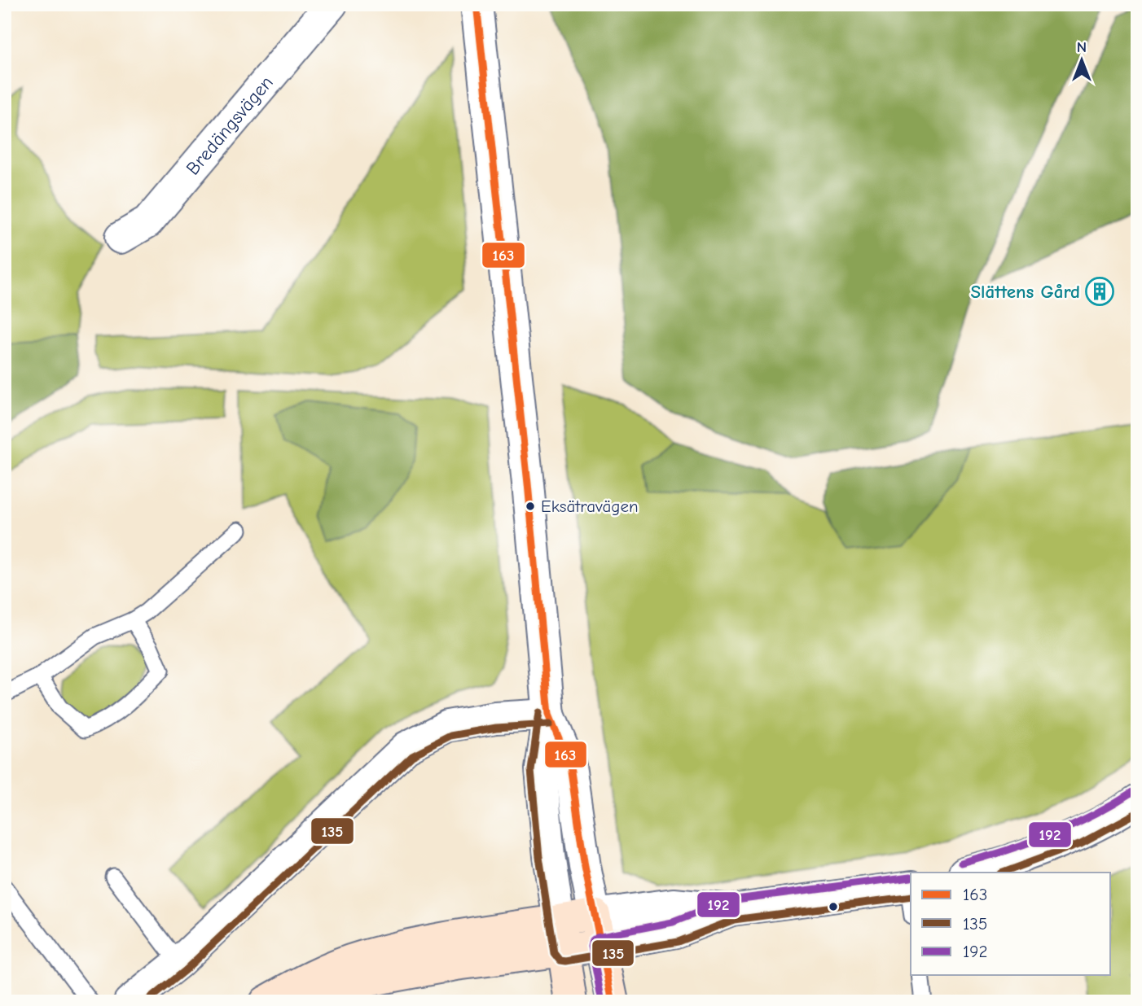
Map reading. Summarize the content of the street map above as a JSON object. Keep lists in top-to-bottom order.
{
  "streets": {
    "street": ["Bredängsvägen"]
  },
  "places": {
    "building": ["Slättens Gård"],
    "other": ["Eksätravägen"]
  },
  "lines": ["transit line 163", "transit line 135", "transit line 192"],
  "legend": ["163", "135", "192"],
  "north": "top"
}
